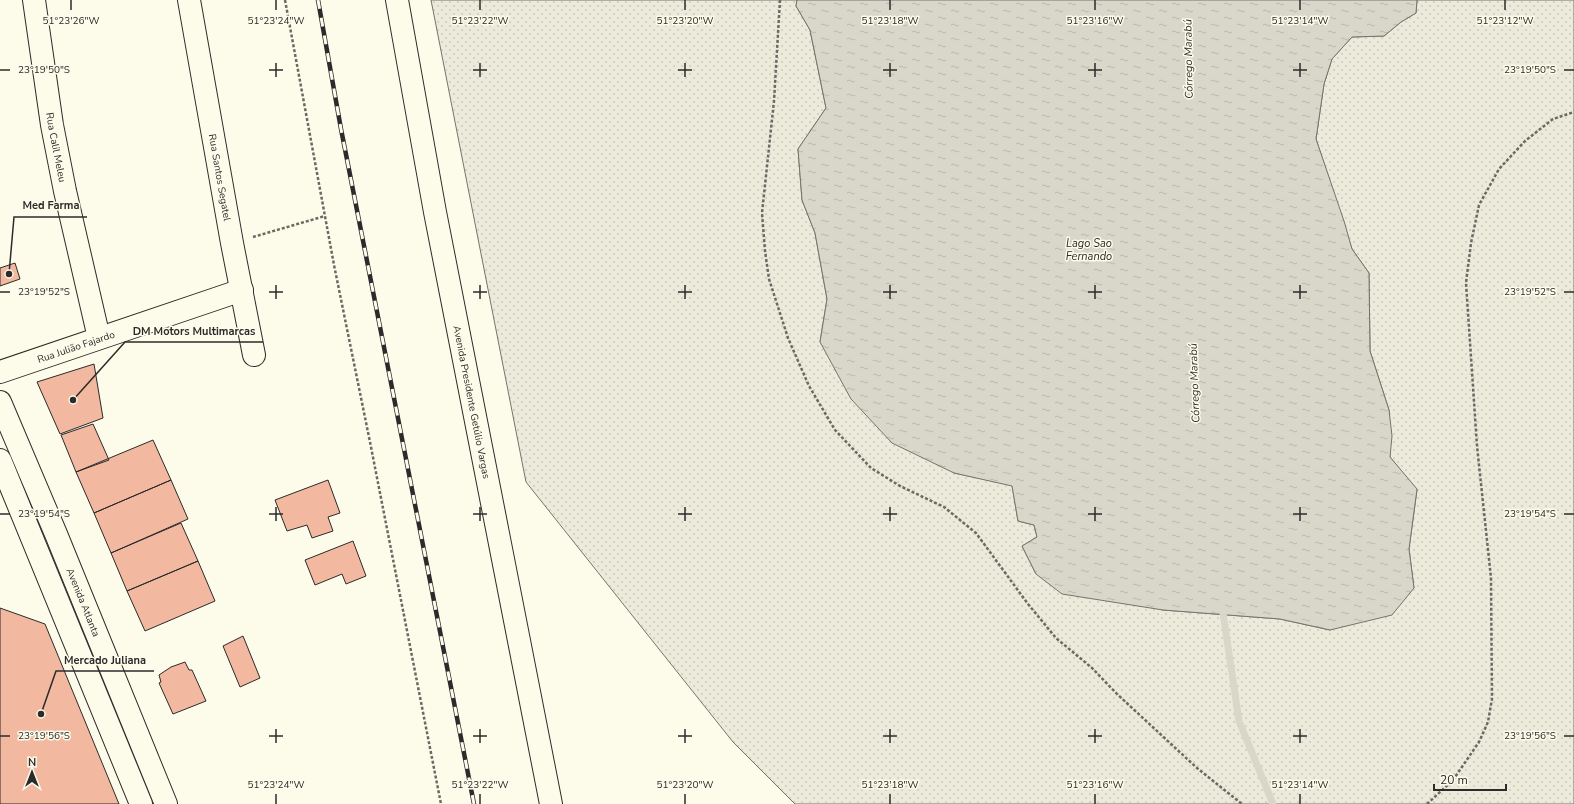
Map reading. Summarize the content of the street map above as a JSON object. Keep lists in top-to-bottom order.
{
  "streets": {
    "street": [
      "Rua Calil Meleu",
      "Rua Santos Segatel",
      "Rua Julião Fajardo",
      "Avenida Presidente Getúlio Vargas",
      "Avenida Atlanta"
    ]
  },
  "crossings": [
    ["Rua Calil Meleu", "Rua Julião Fajardo"],
    ["Rua Santos Segatel", "Rua Julião Fajardo"]
  ],
  "water": ["Córrego Marabú", "Lago Sao Fernando"],
  "places": ["Med Farma", "DM Motors Multimarcas", "Mercado Juliana"],
  "scale_bar": "20 m",
  "north": "top",
  "coordinates": [
    "51°23'26\"W",
    "51°23'24\"W",
    "51°23'22\"W",
    "51°23'20\"W",
    "51°23'18\"W",
    "51°23'16\"W",
    "51°23'14\"W",
    "51°23'12\"W",
    "23°19'50\"S",
    "23°19'52\"S",
    "23°19'54\"S",
    "23°19'56\"S"
  ]
}
